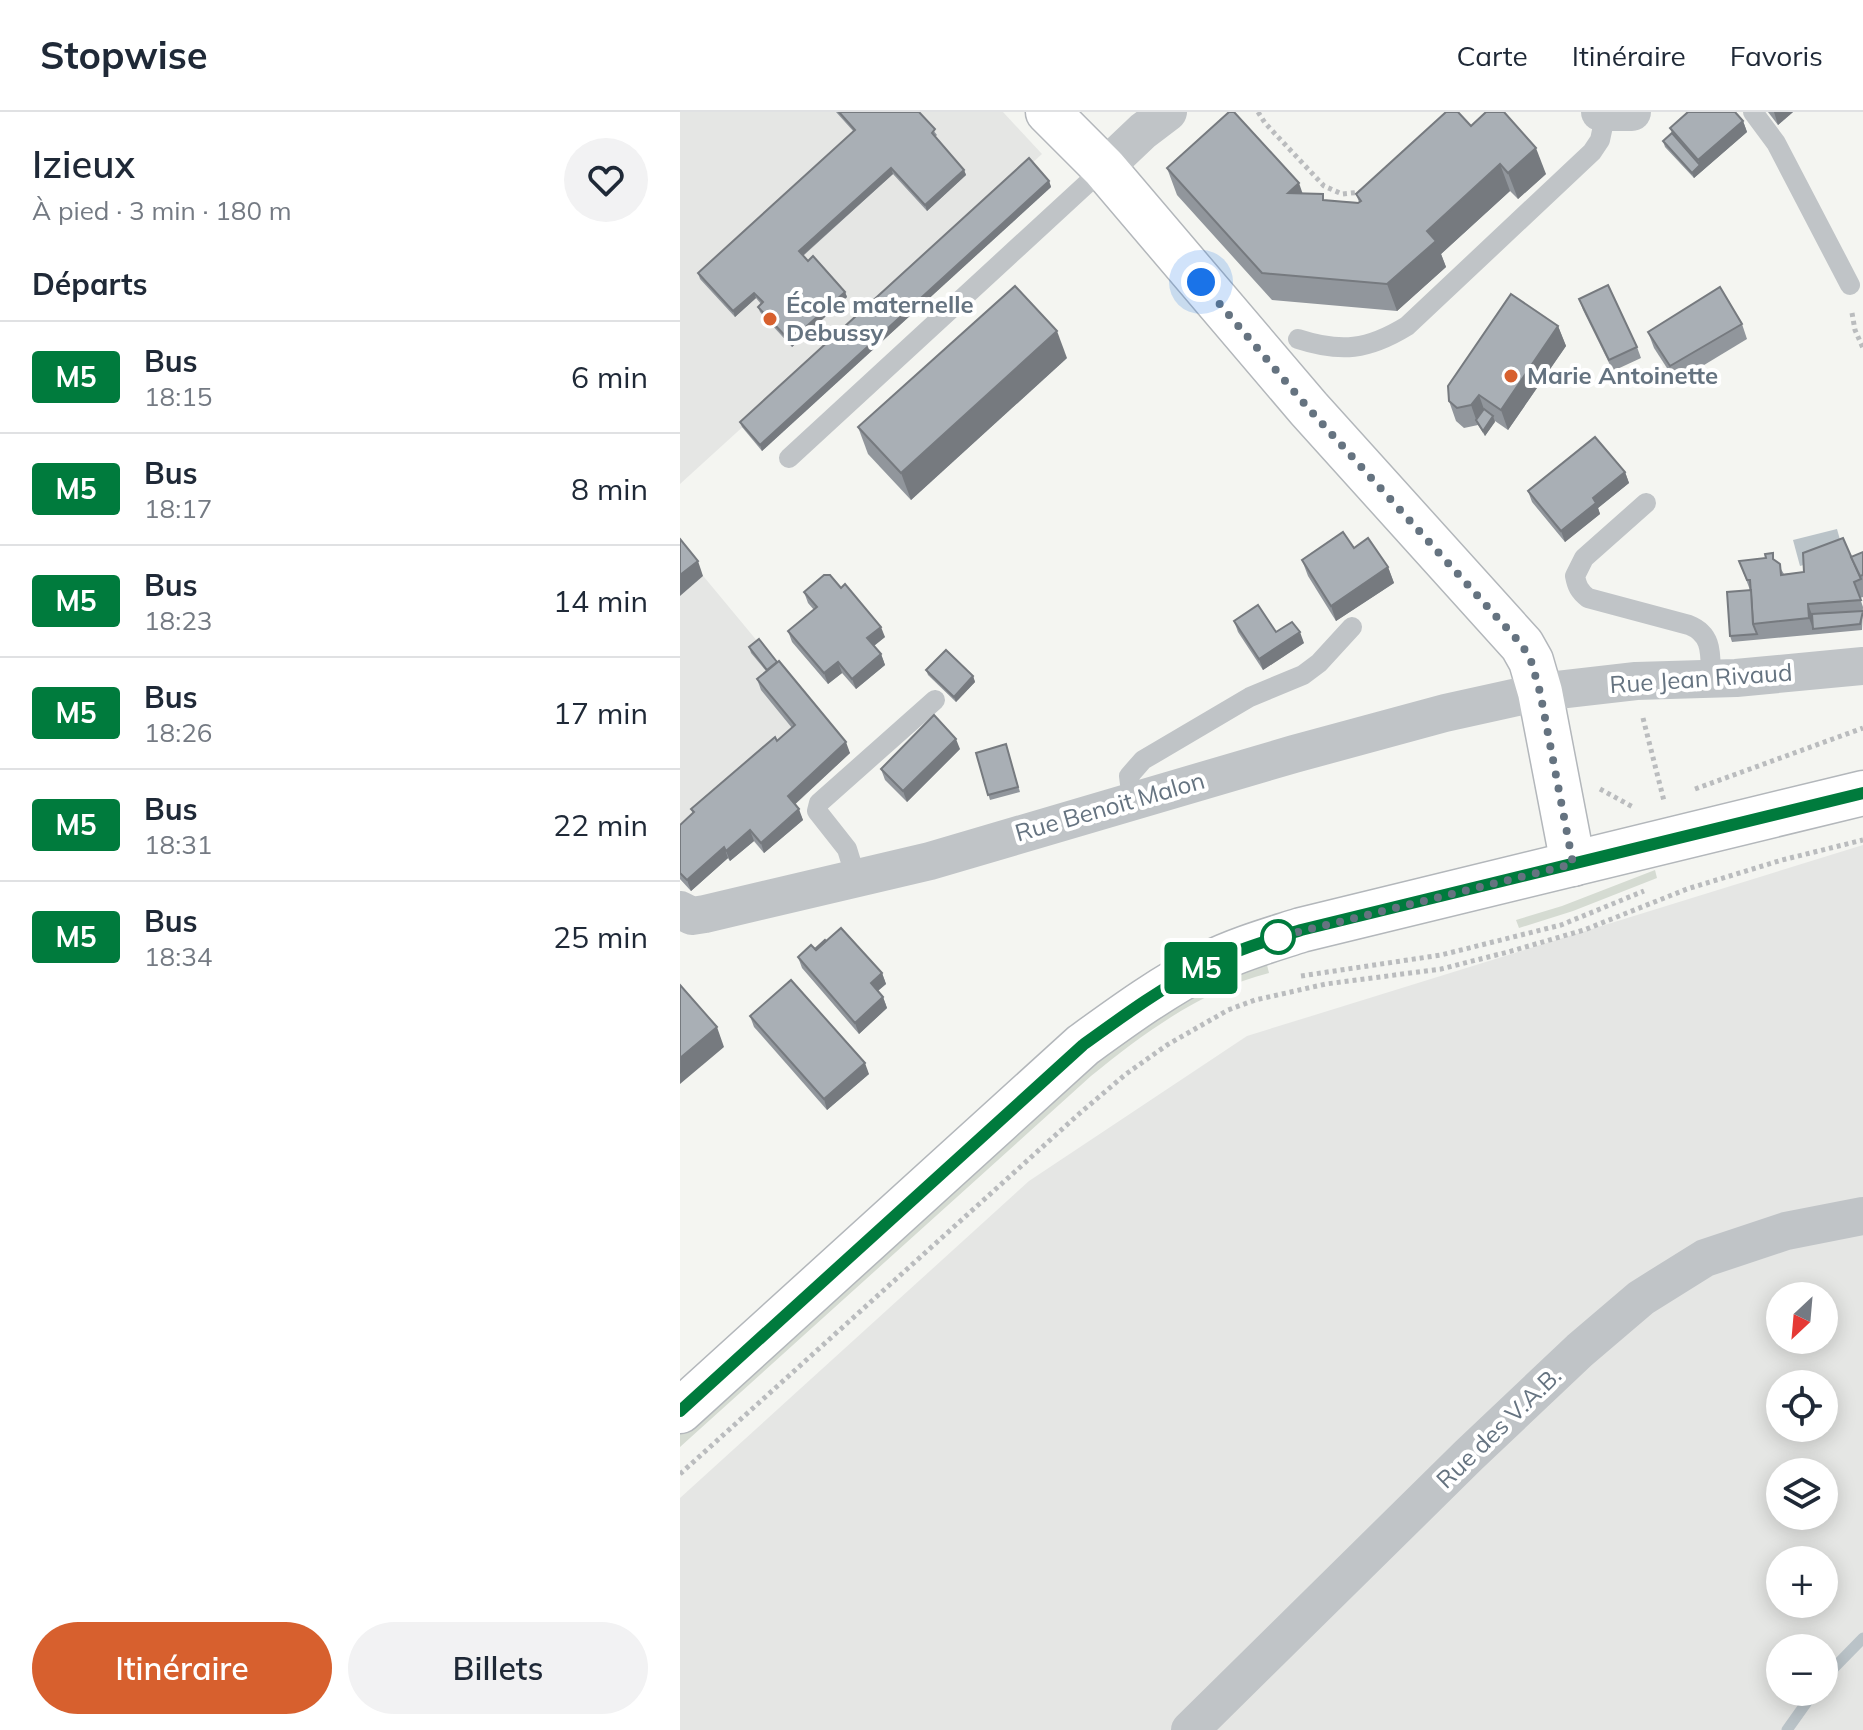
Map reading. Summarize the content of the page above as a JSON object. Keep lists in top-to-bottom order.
{
  "streets": {
    "street": ["Rue Jean Rivaud", "Rue Benoit Malon", "Rue des V.A.B."]
  },
  "crossings": [
    ["Rue Jean Rivaud", "Rue Benoit Malon"]
  ],
  "places": ["École maternelle Debussy", "Marie Antoinette"],
  "lines": ["bus line M5"],
  "north": "bottom left",
  "page": {
    "header": "Stopwise",
    "nav": ["Carte", "Itinéraire", "Favoris"],
    "heading": [
      ["Izieux", "À pied · 3 min · 180 m"],
      "Départs"
    ],
    "on_map": "M5",
    "list": [
      {
        "mark": "M5",
        "name": "Bus",
        "note": "18:15",
        "value": "6 min"
      },
      {
        "mark": "M5",
        "name": "Bus",
        "note": "18:17",
        "value": "8 min"
      },
      {
        "mark": "M5",
        "name": "Bus",
        "note": "18:23",
        "value": "14 min"
      },
      {
        "mark": "M5",
        "name": "Bus",
        "note": "18:26",
        "value": "17 min"
      },
      {
        "mark": "M5",
        "name": "Bus",
        "note": "18:31",
        "value": "22 min"
      },
      {
        "mark": "M5",
        "name": "Bus",
        "note": "18:34",
        "value": "25 min"
      }
    ],
    "map_buttons": ["+", "−"],
    "buttons": ["Itinéraire", "Billets"]
  }
}
